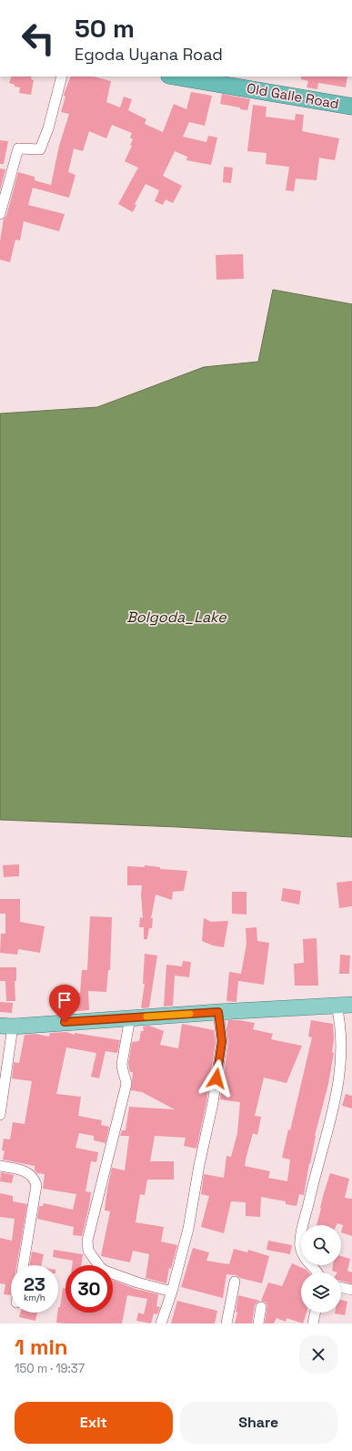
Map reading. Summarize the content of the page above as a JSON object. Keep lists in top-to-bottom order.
{
  "streets": {
    "highway": ["Old Galle Road"]
  },
  "water": ["Bolgoda_Lake"],
  "page": {
    "turn": ["50 m", "Egoda Uyana Road"],
    "speed": "23 km/h",
    "limit": "30",
    "heading": ["1 min", "150 m · 19:37"],
    "buttons": ["Exit", "Share"]
  }
}
